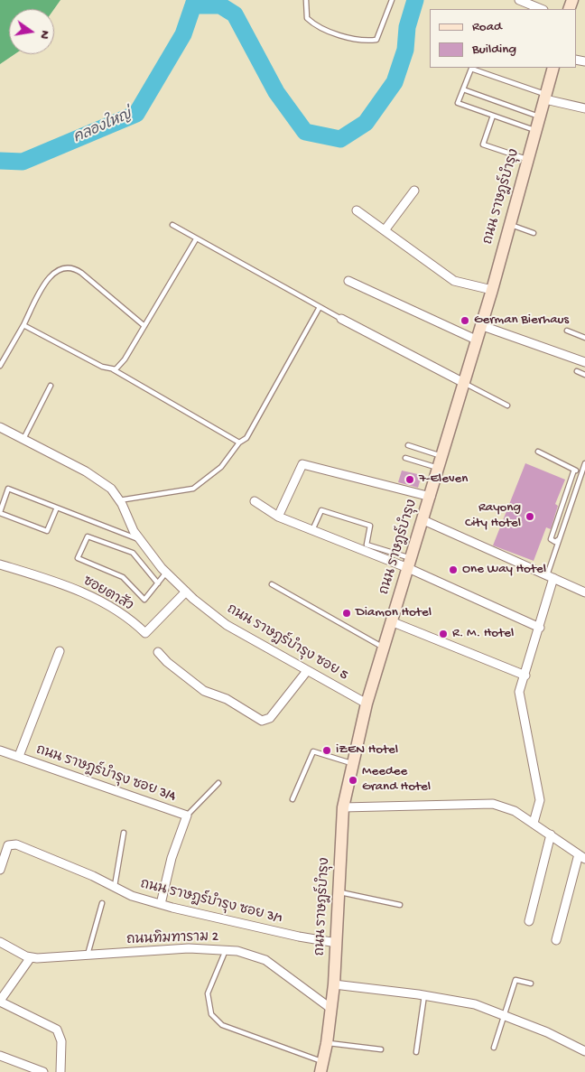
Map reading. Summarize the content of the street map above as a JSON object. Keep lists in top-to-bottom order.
{
  "streets": {
    "street": [
      "ถนน ราษฎร์บำรุง",
      "ซอยตาสัว",
      "ถนน ราษฎร์บำรุง ซอย 5",
      "ถนน ราษฎร์บำรุง ซอย 3/4",
      "ถนน ราษฎร์บำรุง ซอย 3/1",
      "ถนนทิมทาราม 2"
    ]
  },
  "crossings": [
    ["ถนน ราษฎร์บำรุง", "ถนน ราษฎร์บำรุง ซอย 5"],
    ["ถนน ราษฎร์บำรุง", "ถนน ราษฎร์บำรุง ซอย 3/1"],
    ["ถนน ราษฎร์บำรุง", "ถนนทิมทาราม 2"],
    ["ซอยตาสัว", "ถนน ราษฎร์บำรุง ซอย 5"],
    ["ถนน ราษฎร์บำรุง ซอย 3/4", "ถนน ราษฎร์บำรุง ซอย 3/1"]
  ],
  "water": ["คลองใหญ่"],
  "places": [
    "German Bierhaus",
    "7-Eleven",
    "Rayong City Hotel",
    "One Way Hotel",
    "Diamon Hotel",
    "R. M. Hotel",
    "iZEN Hotel",
    "Meedee Grand Hotel"
  ],
  "legend": ["Road", "Building"],
  "north": "right"
}
